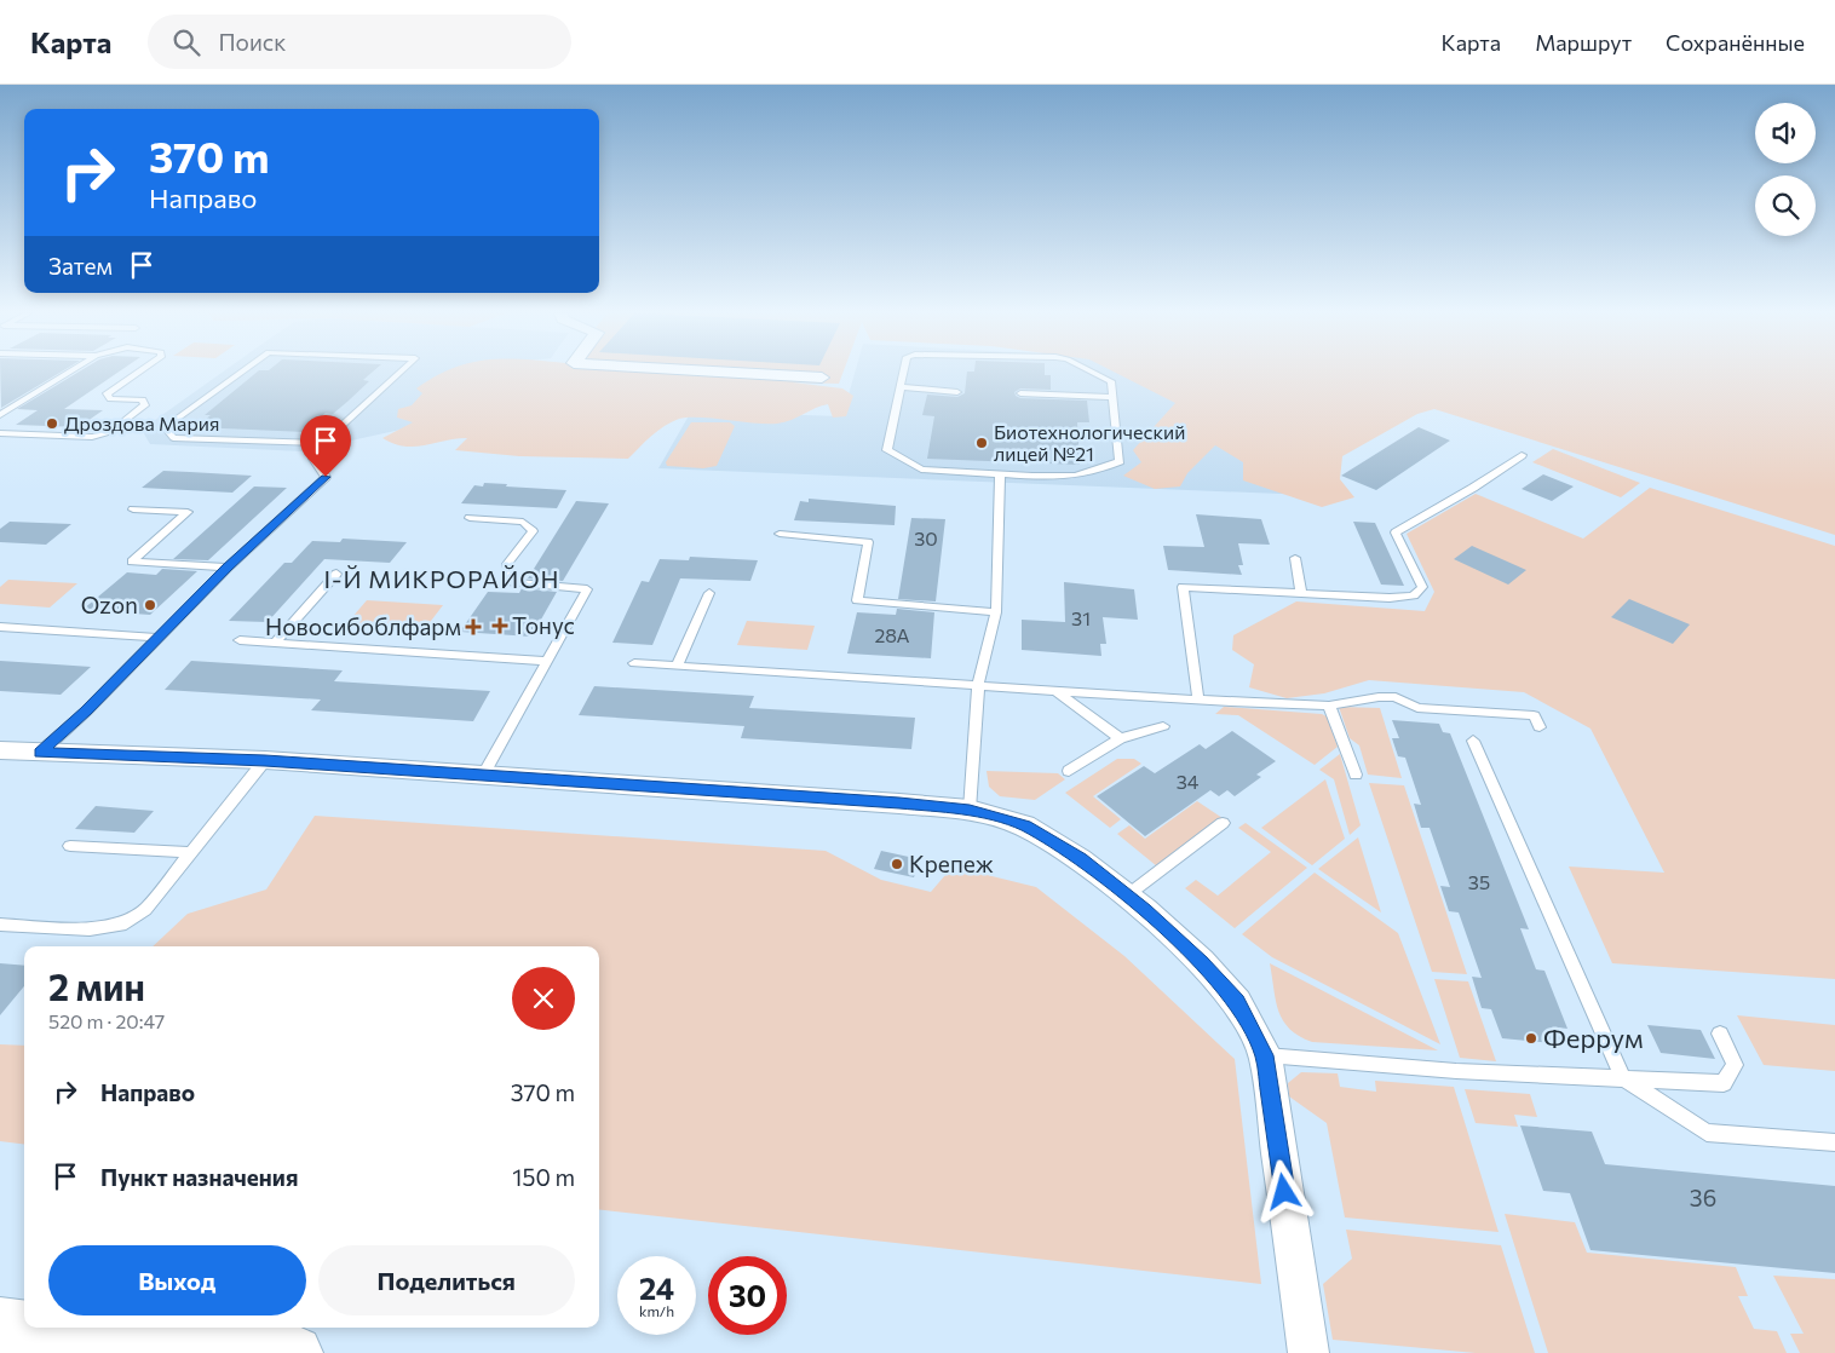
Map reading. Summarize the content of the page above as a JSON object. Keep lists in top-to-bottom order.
{
  "districts": ["I-Й МИКРОРАЙОН"],
  "places": {
    "other": [
      "Дроздова Мария",
      "Биотехнологический лицей №21",
      "Ozon",
      "Крепеж",
      "Феррум"
    ],
    "health": ["Тонус", "Новосибоблфарм"]
  },
  "house_numbers": [
    "30",
    "31",
    "28А",
    "34",
    "35",
    "36"
  ],
  "page": {
    "header": "Карта",
    "search": "Поиск",
    "nav": ["Карта", "Маршрут", "Сохранённые"],
    "turn": ["370 m", "Направо"],
    "then": "Затем",
    "heading": ["2 мин", "520 m · 20:47"],
    "list": [
      {
        "name": "Направо",
        "value": "370 m"
      },
      {
        "name": "Пункт назначения",
        "value": "150 m"
      }
    ],
    "buttons": ["Выход", "Поделиться"],
    "speed": "24 km/h",
    "limit": "30"
  }
}
